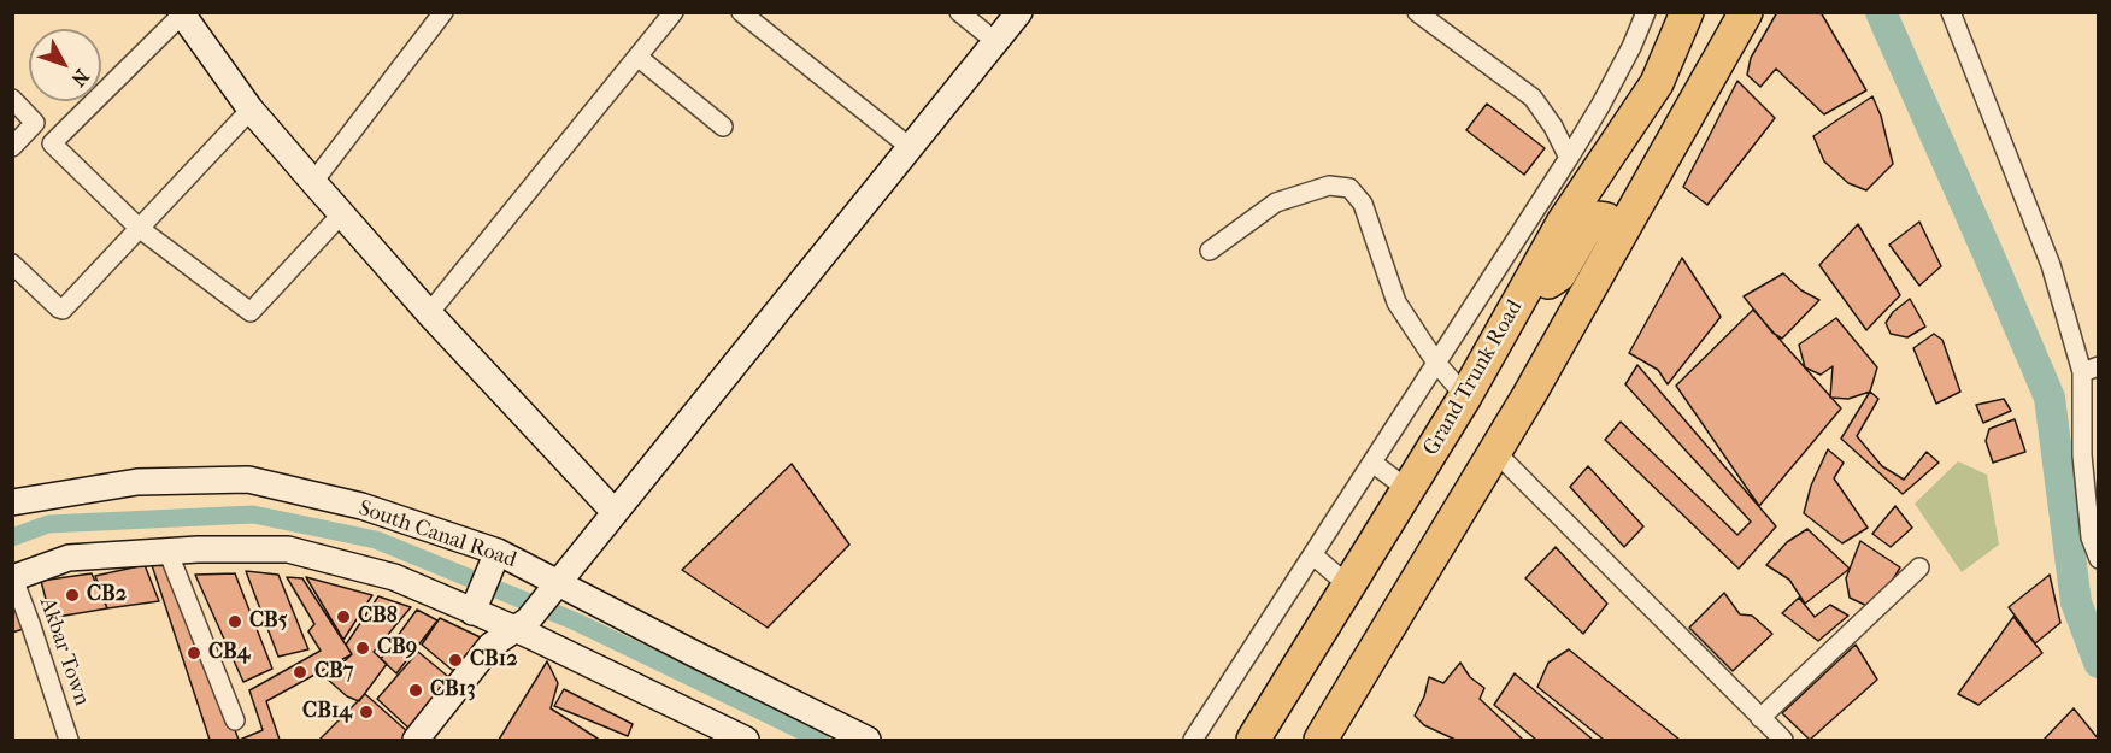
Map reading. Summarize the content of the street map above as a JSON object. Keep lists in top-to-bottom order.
{
  "streets": {
    "highway": ["Grand Trunk Road"],
    "main road": ["South Canal Road"],
    "street": ["Akbar Town"]
  },
  "places": [
    "CB2",
    "CB8",
    "CB5",
    "CB9",
    "CB4",
    "CB12",
    "CB7",
    "CB13",
    "CB14"
  ],
  "north": "bottom right"
}
